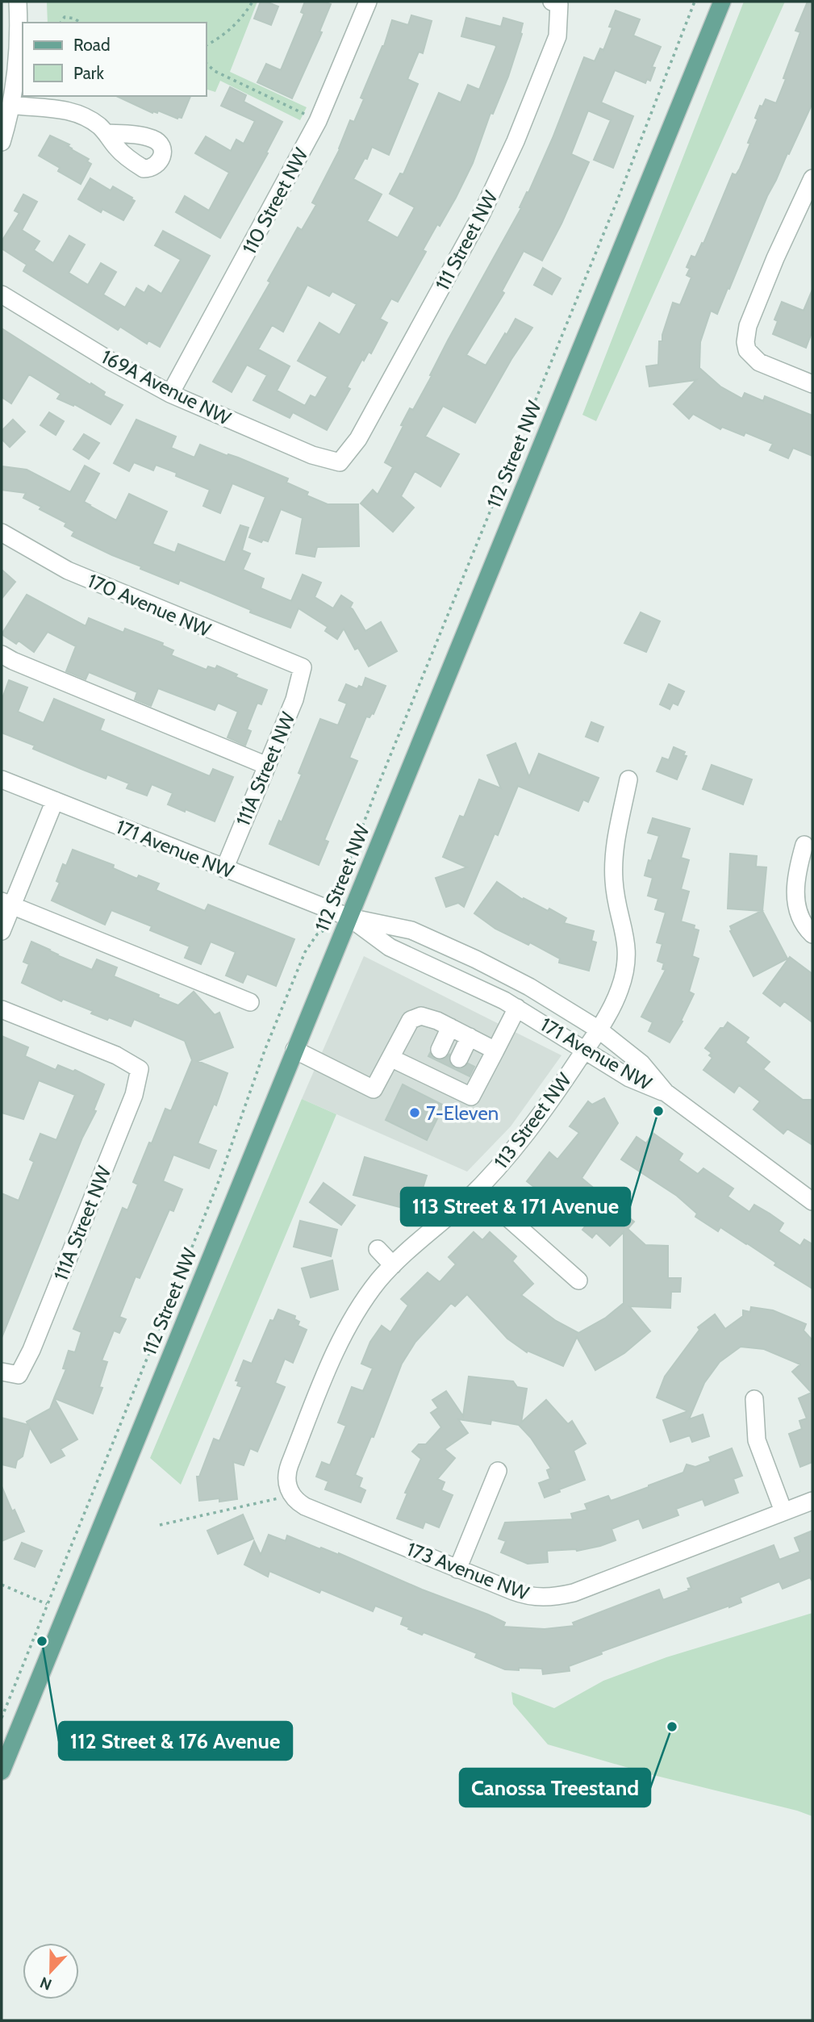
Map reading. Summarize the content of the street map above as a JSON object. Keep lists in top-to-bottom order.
{
  "streets": {
    "main road": ["112 Street NW"],
    "street": [
      "110 Street NW",
      "111 Street NW",
      "169A Avenue NW",
      "170 Avenue NW",
      "111A Street NW",
      "171 Avenue NW",
      "113 Street NW",
      "173 Avenue NW"
    ]
  },
  "crossings": [
    ["110 Street NW", "169A Avenue NW"],
    ["111 Street NW", "169A Avenue NW"],
    ["112 Street NW", "171 Avenue NW"],
    ["170 Avenue NW", "111A Street NW"],
    ["111A Street NW", "171 Avenue NW"],
    ["171 Avenue NW", "113 Street NW"],
    ["113 Street NW", "173 Avenue NW"]
  ],
  "places": [
    "113 Street & 171 Avenue",
    "7-Eleven",
    "112 Street & 176 Avenue",
    "Canossa Treestand"
  ],
  "legend": ["Road", "Park"],
  "north": "bottom"
}
